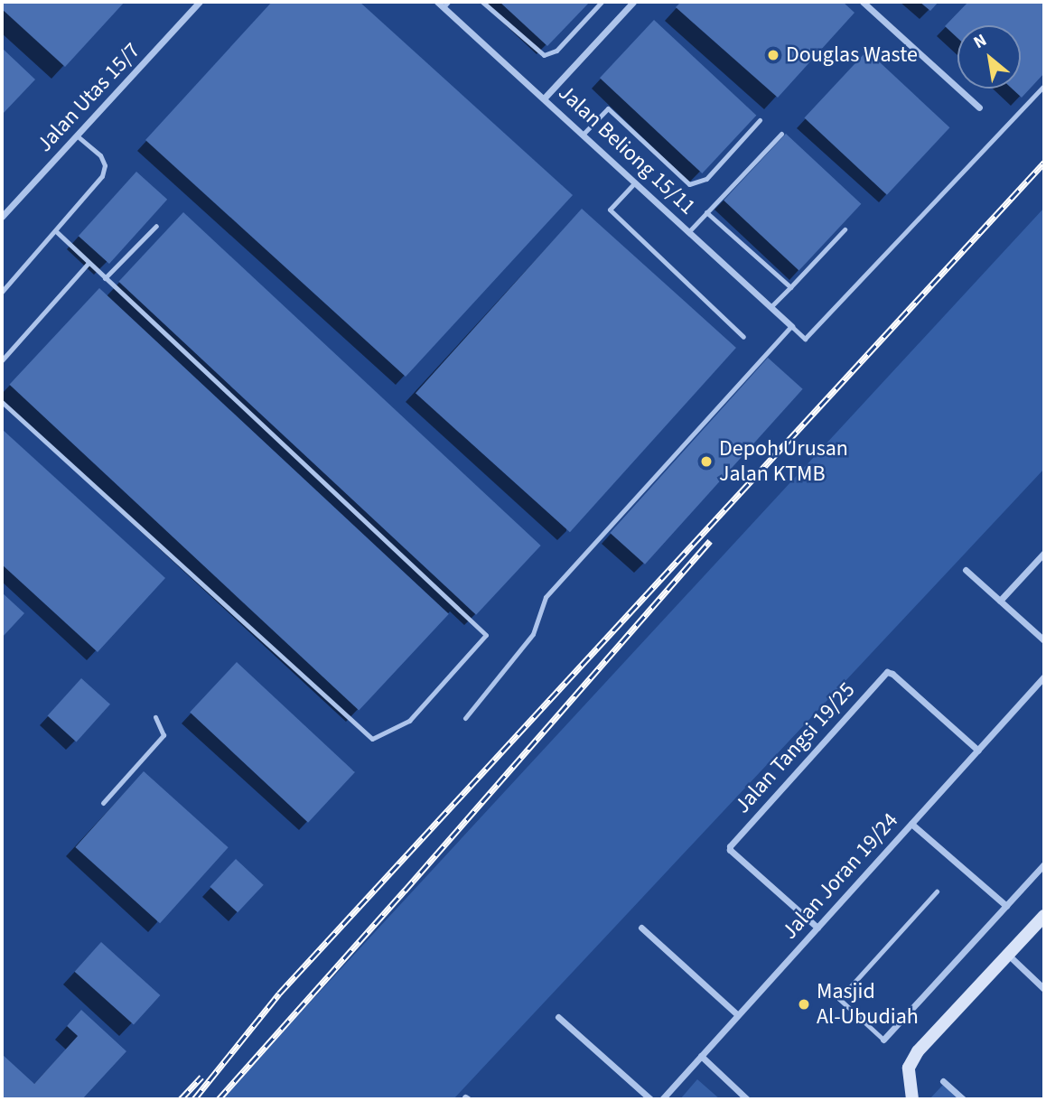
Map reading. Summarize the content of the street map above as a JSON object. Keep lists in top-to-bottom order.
{
  "streets": {
    "street": [
      "Jalan Utas 15/7",
      "Jalan Beliong 15/11",
      "Jalan Tangsi 19/25",
      "Jalan Joran 19/24"
    ]
  },
  "crossings": [
    ["Jalan Tangsi 19/25", "Jalan Joran 19/24"]
  ],
  "places": ["Douglas Waste", "Depoh Urusan Jalan KTMB", "Masjid Al-Ubudiah"],
  "north": "top left"
}
